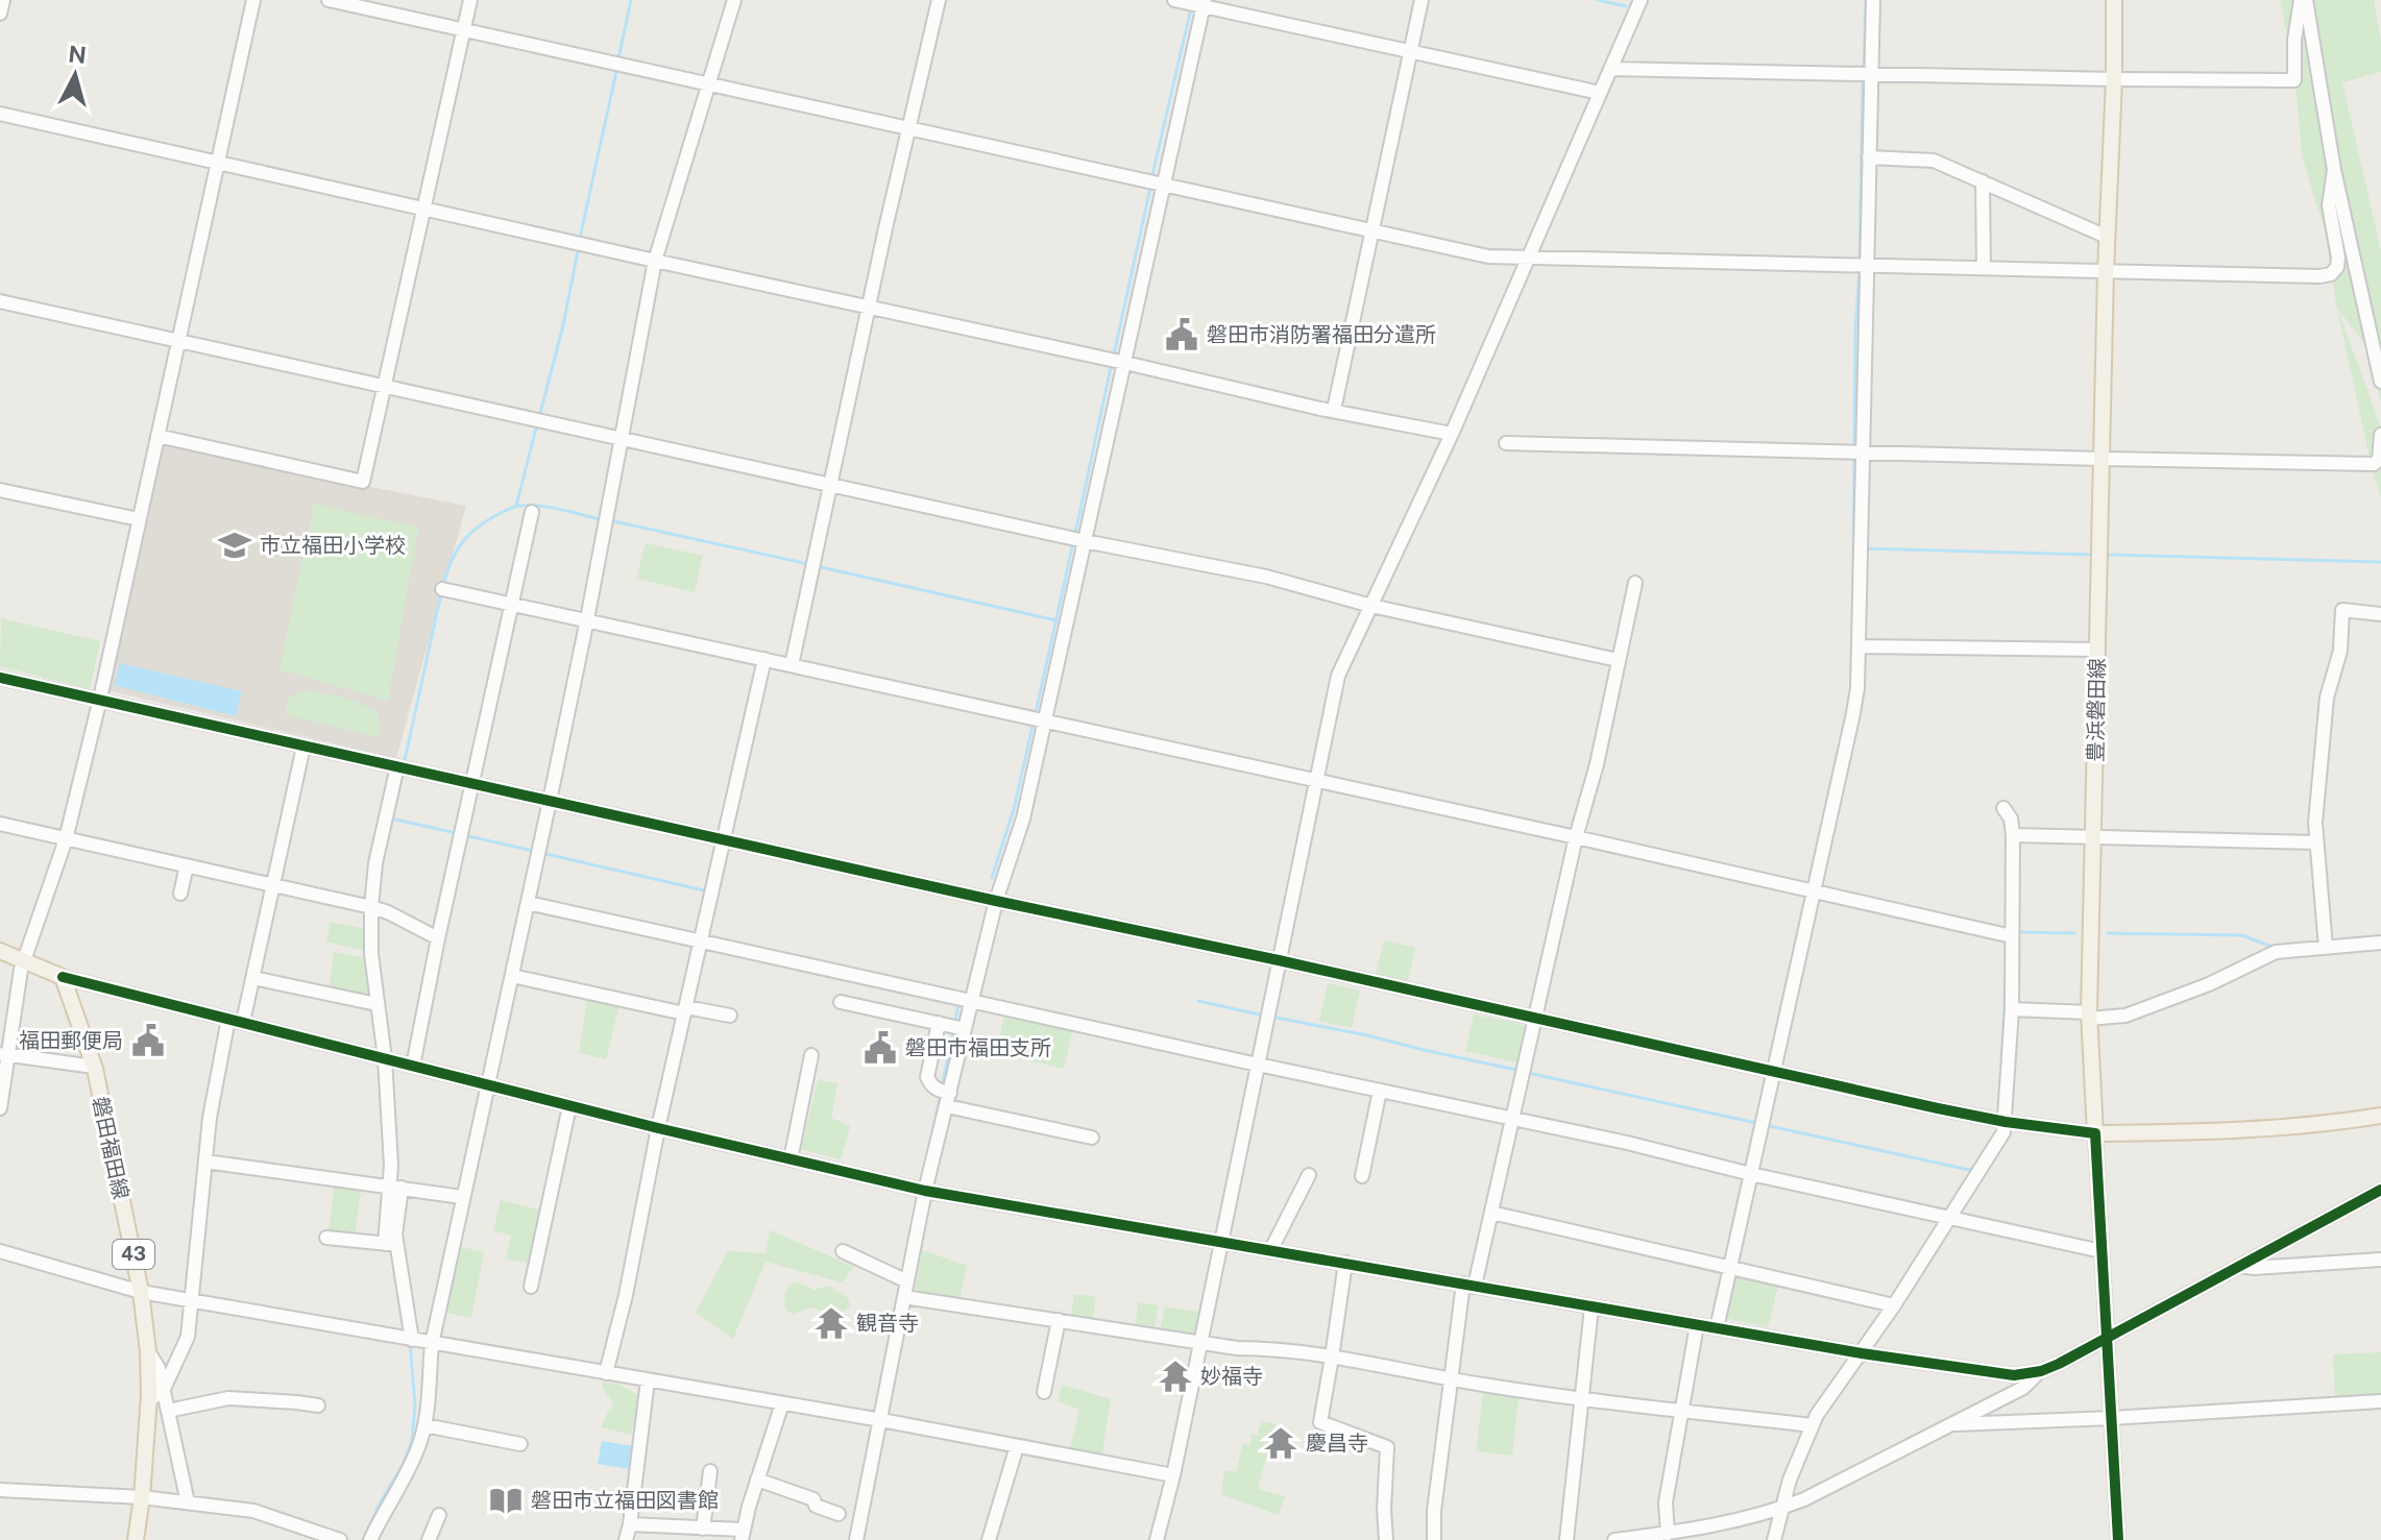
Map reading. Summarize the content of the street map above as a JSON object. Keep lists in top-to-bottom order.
{
  "streets": {
    "main road": ["豊浜磐田線", "磐田福田線", "43"]
  },
  "places": {
    "public building": ["磐田市消防署福田分遣所", "福田郵便局", "磐田市福田支所"],
    "school or university": ["市立福田小学校"],
    "temple": ["観音寺", "妙福寺", "慶昌寺"],
    "library": ["磐田市立福田図書館"]
  },
  "north": "top"
}
